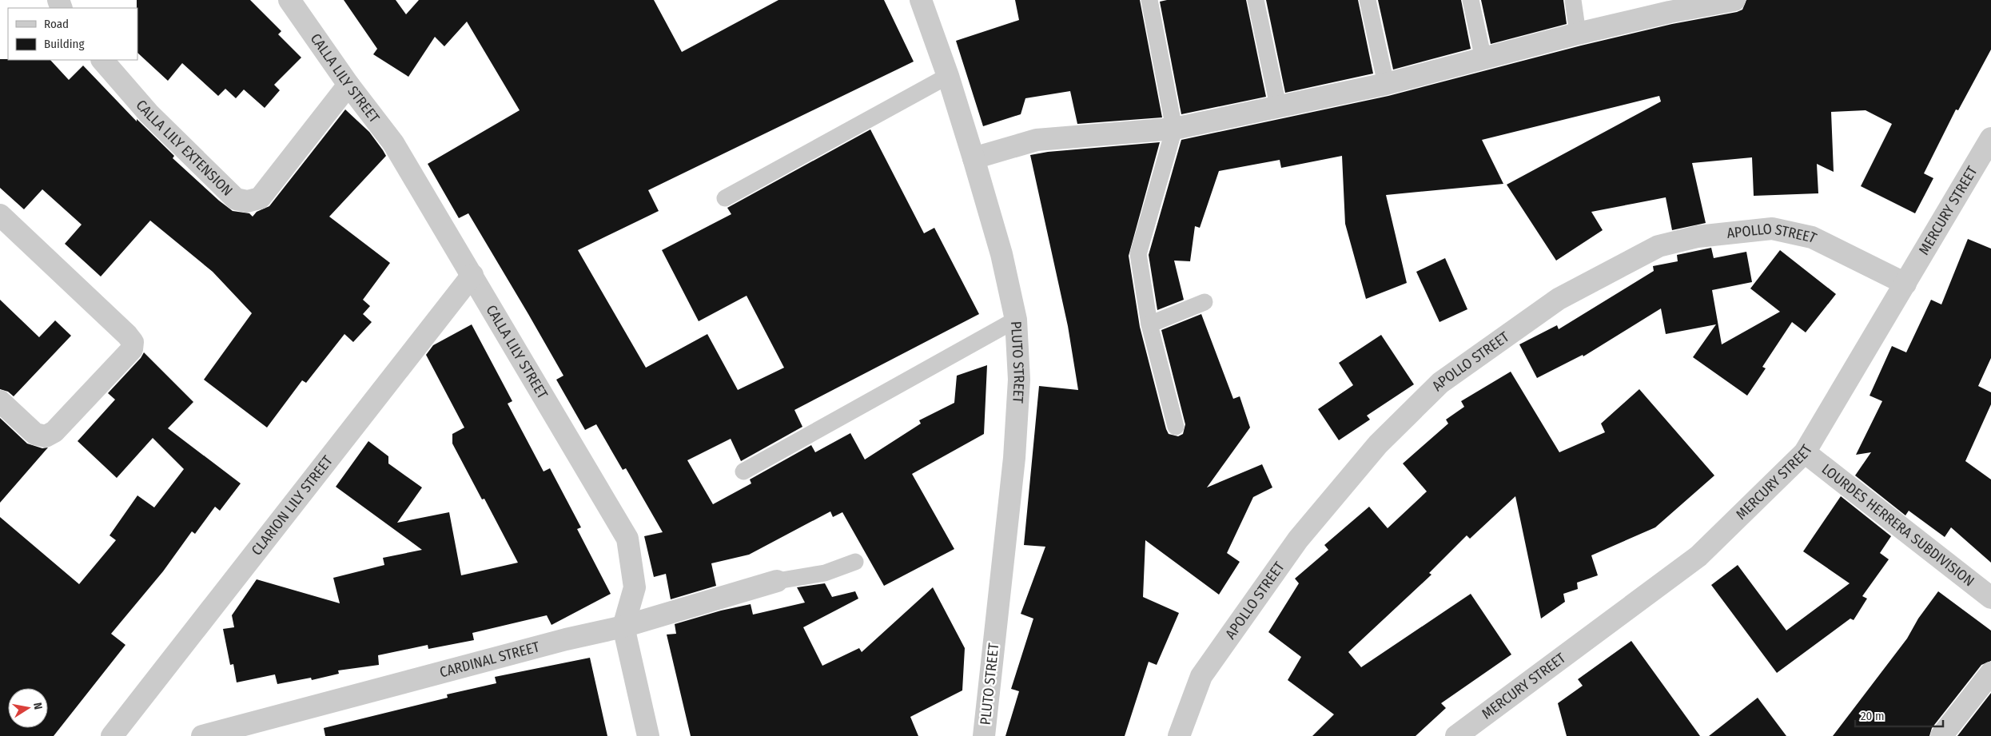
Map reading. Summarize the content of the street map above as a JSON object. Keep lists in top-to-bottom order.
{
  "streets": {
    "street": [
      "CALLA LILY STREET",
      "CALLA LILY EXTENSION",
      "MERCURY STREET",
      "APOLLO STREET",
      "PLUTO STREET",
      "CLARION LILY STREET",
      "LOURDES HERRERA SUBDIVISION",
      "CARDINAL STREET"
    ]
  },
  "crossings": [
    ["CALLA LILY STREET", "CALLA LILY EXTENSION"],
    ["CALLA LILY STREET", "CLARION LILY STREET"],
    ["CALLA LILY STREET", "CARDINAL STREET"],
    ["MERCURY STREET", "APOLLO STREET"],
    ["MERCURY STREET", "LOURDES HERRERA SUBDIVISION"]
  ],
  "legend": ["Road", "Building"],
  "scale_bar": "20 m",
  "north": "right"
}
